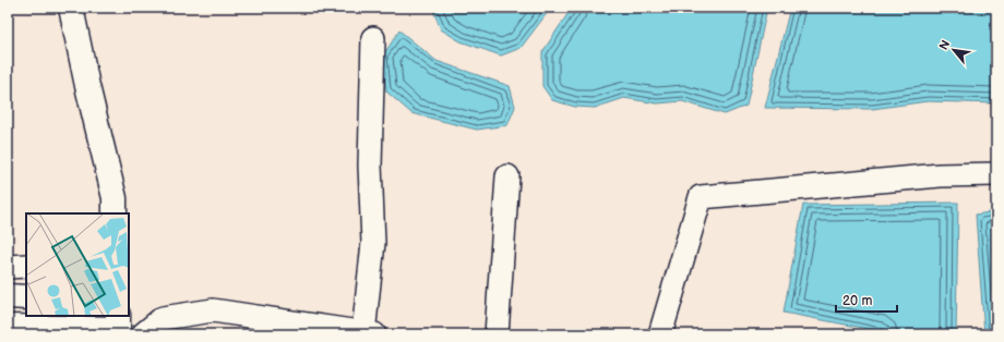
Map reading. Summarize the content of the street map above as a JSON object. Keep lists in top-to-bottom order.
{
  "scale_bar": "20 m",
  "north": "top left"
}
